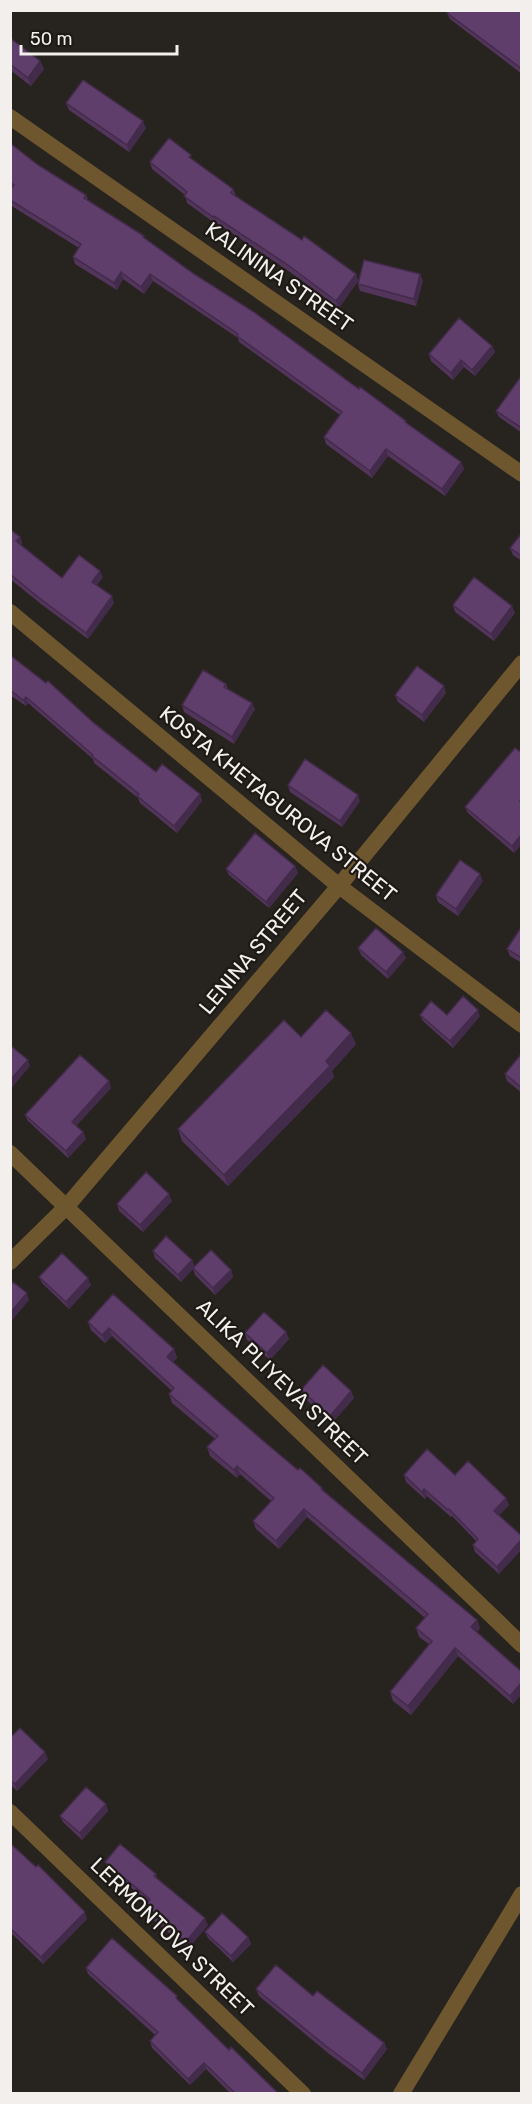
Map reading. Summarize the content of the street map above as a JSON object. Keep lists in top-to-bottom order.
{
  "streets": {
    "street": [
      "KALININA STREET",
      "KOSTA KHETAGUROVA STREET",
      "LENINA STREET",
      "ALIKA PLIYEVA STREET",
      "LERMONTOVA STREET"
    ]
  },
  "crossings": [
    ["KOSTA KHETAGUROVA STREET", "LENINA STREET"],
    ["LENINA STREET", "ALIKA PLIYEVA STREET"]
  ],
  "scale_bar": "50 m"
}
